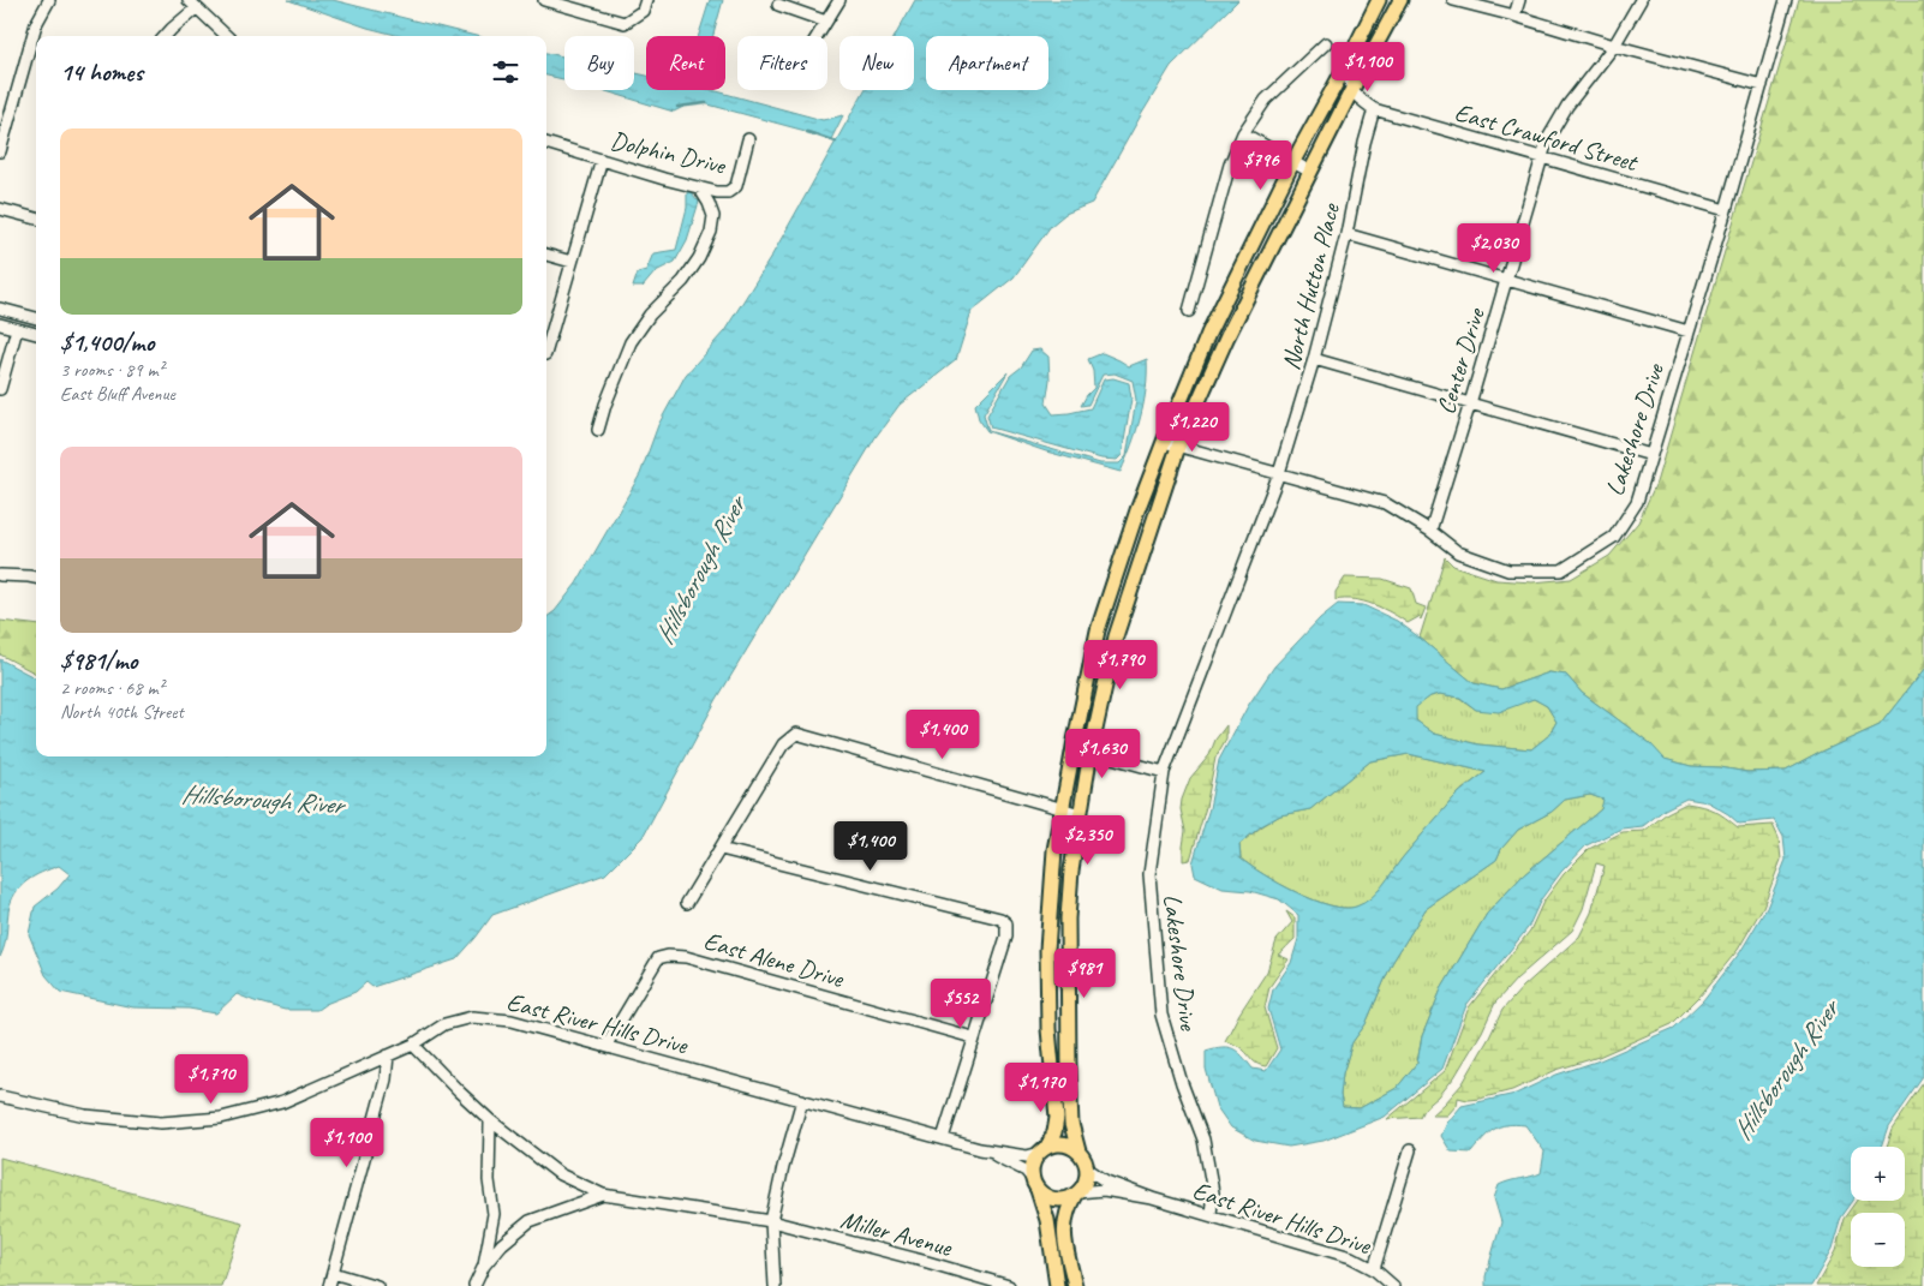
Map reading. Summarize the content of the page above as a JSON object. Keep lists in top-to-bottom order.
{
  "streets": {
    "street": [
      "East Crawford Street",
      "Dolphin Drive",
      "North Hutton Place",
      "Center Drive",
      "Lakeshore Drive",
      "East Alene Drive",
      "East River Hills Drive",
      "Miller Avenue"
    ]
  },
  "crossings": [
    ["East Crawford Street", "North Hutton Place"],
    ["East Crawford Street", "Center Drive"],
    ["East Crawford Street", "Lakeshore Drive"],
    ["North Hutton Place", "Lakeshore Drive"],
    ["Center Drive", "Lakeshore Drive"],
    ["Lakeshore Drive", "East River Hills Drive"],
    ["East Alene Drive", "East River Hills Drive"]
  ],
  "water": ["Hillsborough River"],
  "page": {
    "chip": [
      "Buy",
      "Rent",
      "Filters",
      "New",
      "Apartment"
    ],
    "heading": "14 homes",
    "price": [
      "$1,100",
      "$796",
      "$2,030",
      "$1,220",
      "$1,790",
      "$1,400",
      "$1,630",
      "$2,350",
      "$1,400",
      "$981",
      "$552",
      "$1,710",
      "$1,170",
      "$1,100"
    ],
    "list": [
      {
        "name": "$1,400/mo",
        "note": "3 rooms · 89 m² · East Bluff Avenue"
      },
      {
        "name": "$981/mo",
        "note": "2 rooms · 68 m² · North 40th Street"
      }
    ],
    "map_buttons": ["+", "−"]
  }
}
